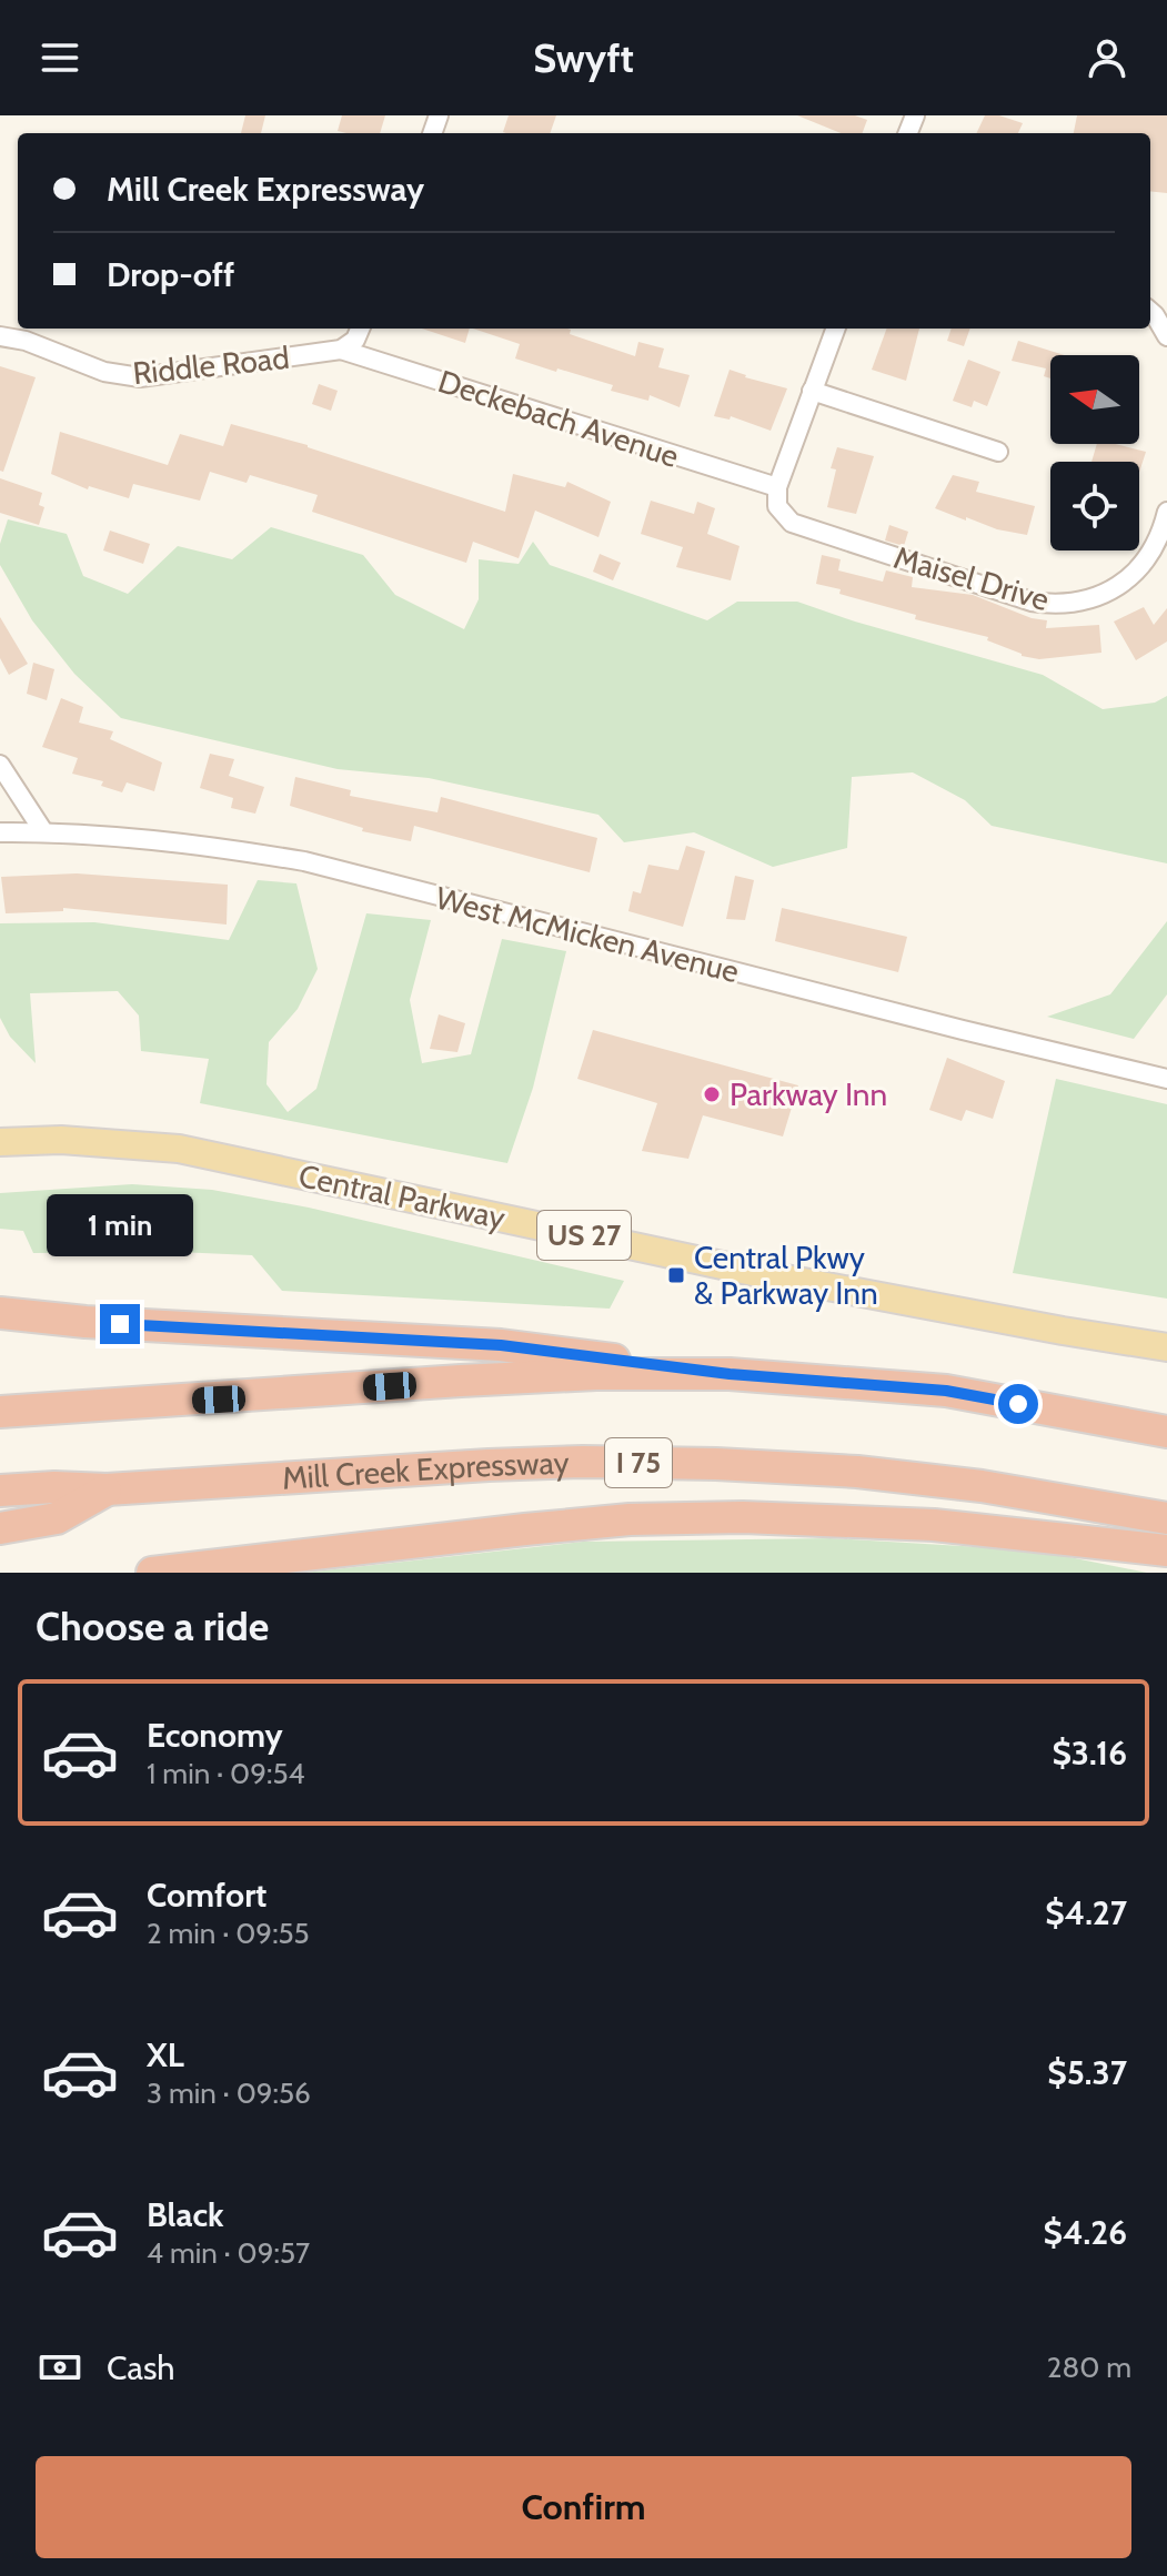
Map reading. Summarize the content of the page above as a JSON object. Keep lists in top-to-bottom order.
{
  "streets": {
    "highway": ["I 75", "Mill Creek Expressway"],
    "main road": ["Central Parkway", "US 27"],
    "street": [
      "Riddle Road",
      "Deckebach Avenue",
      "Maisel Drive",
      "West McMicken Avenue"
    ]
  },
  "crossings": [
    ["Riddle Road", "Deckebach Avenue"],
    ["Deckebach Avenue", "Maisel Drive"]
  ],
  "places": {
    "other": ["Parkway Inn"],
    "transit": ["Central Pkwy & Parkway Inn"]
  },
  "north": "left",
  "page": {
    "header": "Swyft",
    "banner": ["Mill Creek Expressway", "Drop-off"],
    "bubble": "1 min",
    "heading": "Choose a ride",
    "list": [
      {
        "name": "Economy",
        "note": "1 min · 09:54",
        "value": "$3.16"
      },
      {
        "name": "Comfort",
        "note": "2 min · 09:55",
        "value": "$4.27"
      },
      {
        "name": "XL",
        "note": "3 min · 09:56",
        "value": "$5.37"
      },
      {
        "name": "Black",
        "note": "4 min · 09:57",
        "value": "$4.26"
      }
    ],
    "pay": ["Cash", "280 m"],
    "buttons": "Confirm"
  }
}
